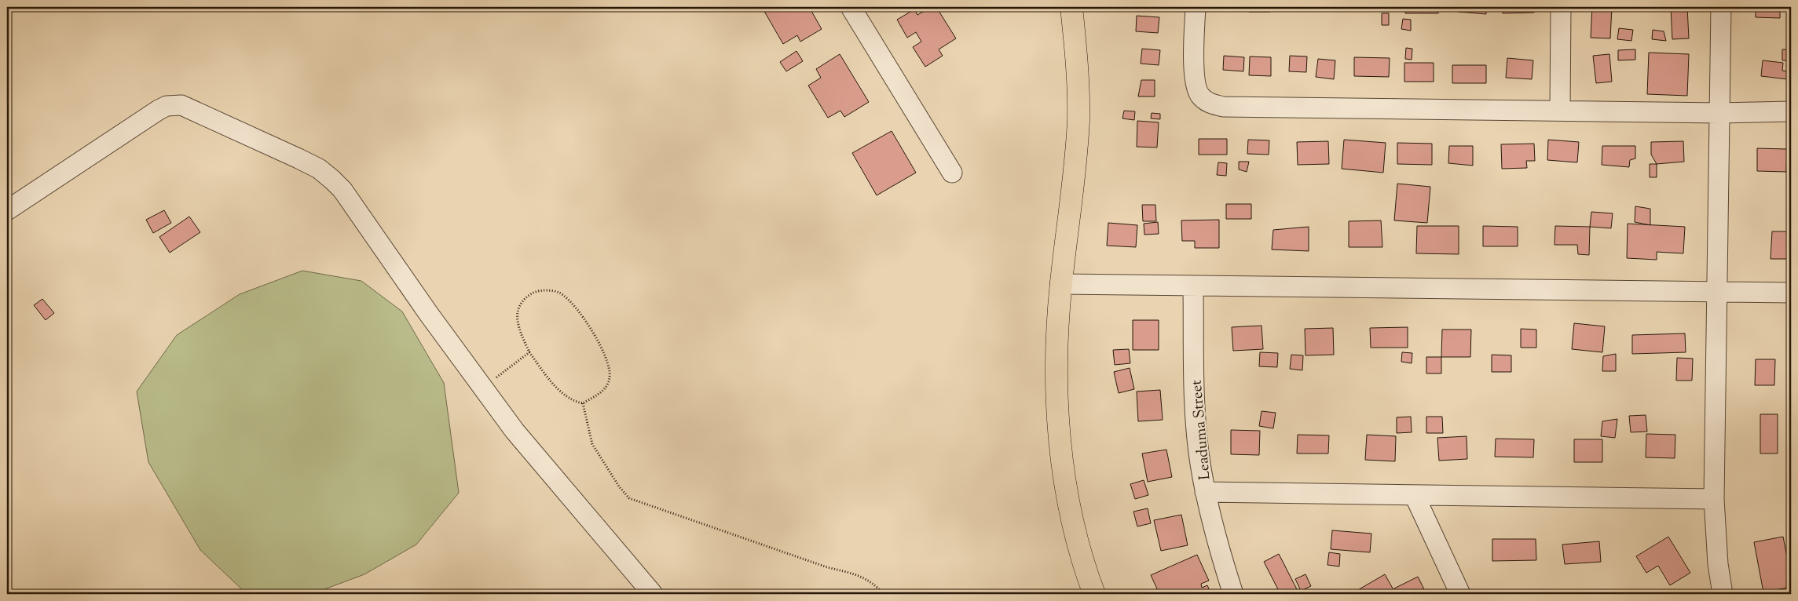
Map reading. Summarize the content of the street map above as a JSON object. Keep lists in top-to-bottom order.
{
  "streets": {
    "street": ["Leaduma Street"]
  }
}
